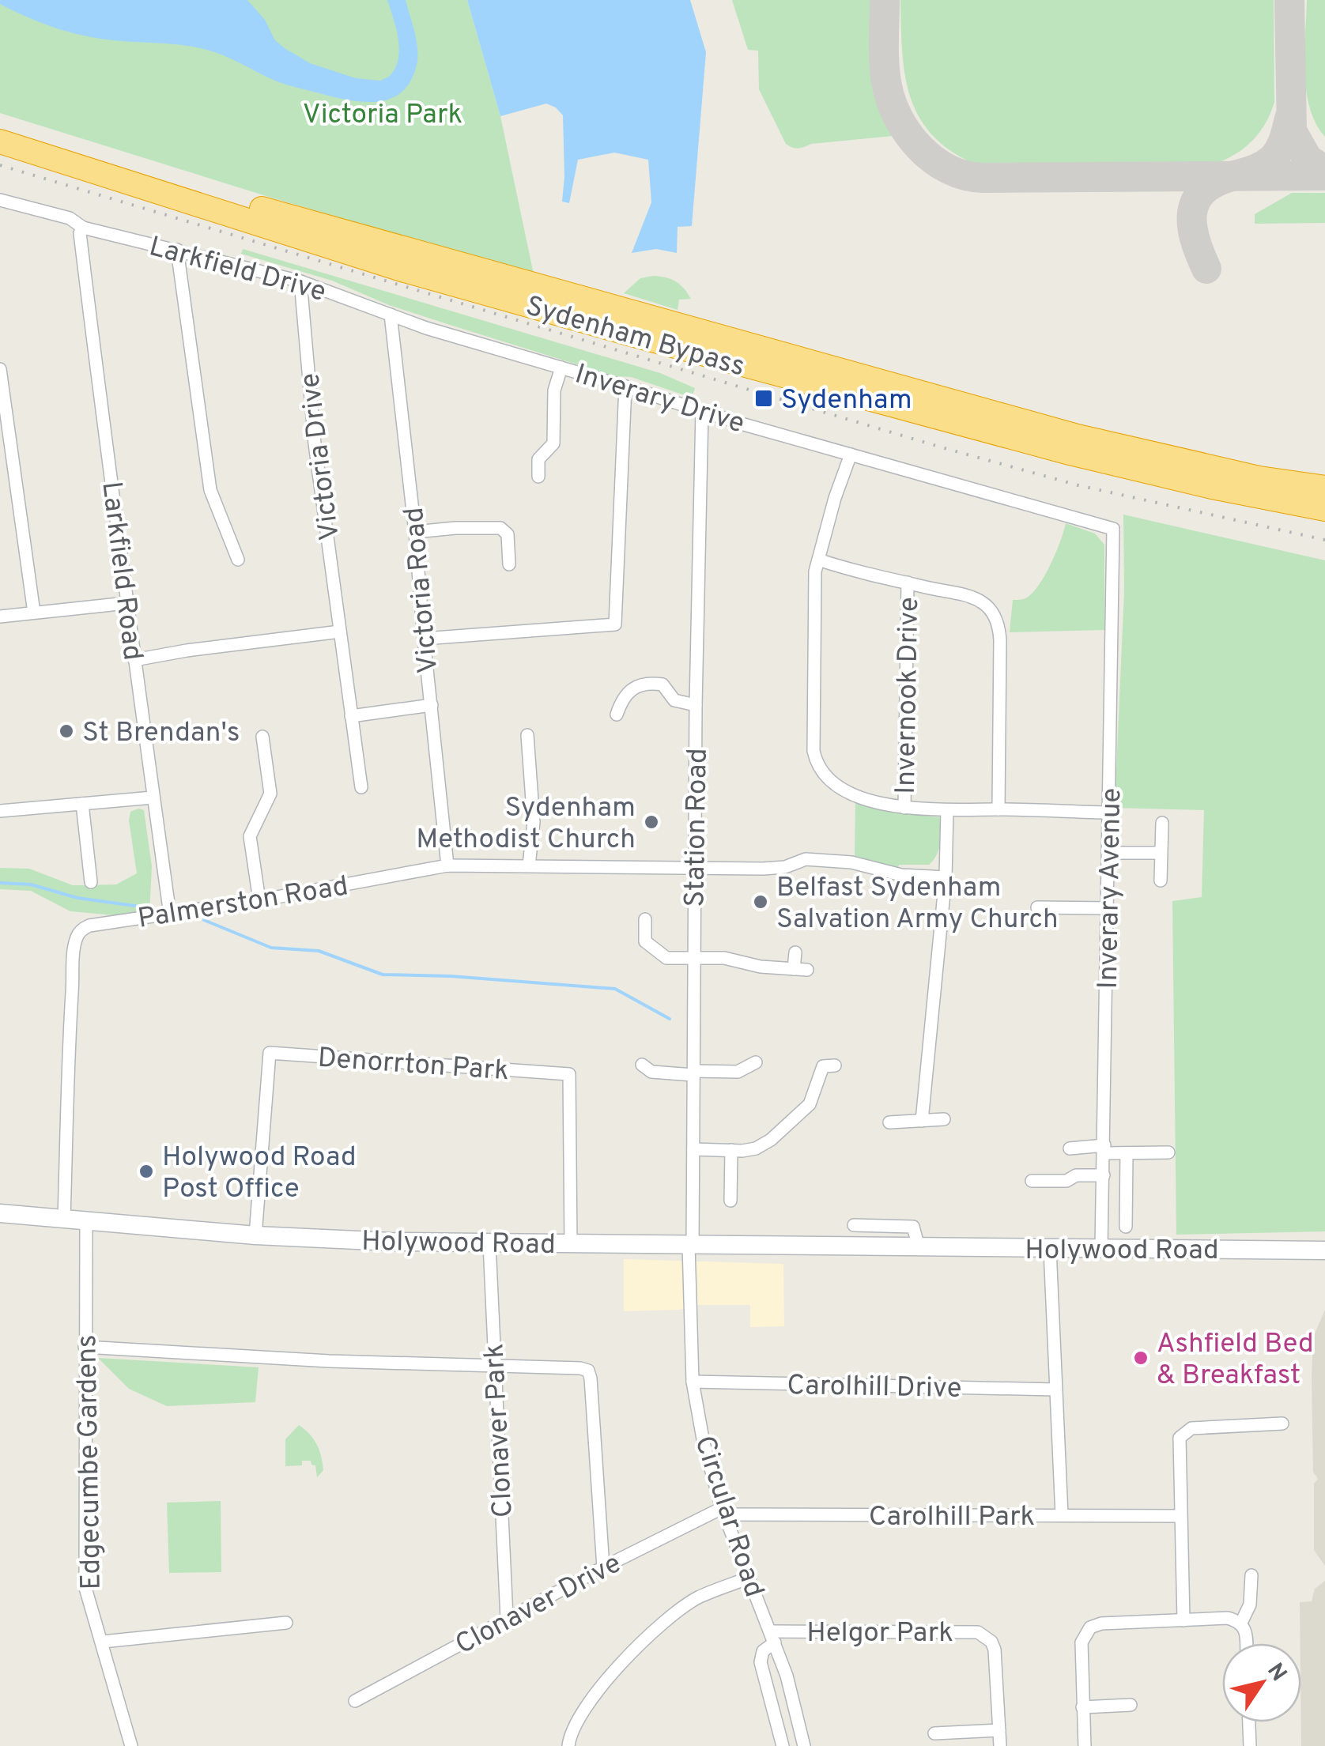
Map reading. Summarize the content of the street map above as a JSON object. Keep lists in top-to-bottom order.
{
  "streets": {
    "highway": ["Sydenham Bypass"],
    "main road": ["Holywood Road"],
    "street": [
      "Larkfield Drive",
      "Inverary Drive",
      "Victoria Drive",
      "Larkfield Road",
      "Victoria Road",
      "Invernook Drive",
      "Station Road",
      "Inverary Avenue",
      "Palmerston Road",
      "Denorrton Park",
      "Carolhill Drive",
      "Clonaver Park",
      "Edgecumbe Gardens",
      "Carolhill Park",
      "Circular Road",
      "Clonaver Drive",
      "Helgor Park"
    ]
  },
  "crossings": [
    ["Larkfield Drive", "Inverary Drive"],
    ["Larkfield Drive", "Victoria Drive"],
    ["Larkfield Drive", "Larkfield Road"],
    ["Larkfield Drive", "Victoria Road"],
    ["Inverary Drive", "Victoria Road"],
    ["Inverary Drive", "Station Road"],
    ["Inverary Drive", "Inverary Avenue"],
    ["Larkfield Road", "Palmerston Road"],
    ["Victoria Road", "Palmerston Road"],
    ["Station Road", "Palmerston Road"],
    ["Station Road", "Holywood Road"],
    ["Station Road", "Circular Road"],
    ["Inverary Avenue", "Holywood Road"],
    ["Palmerston Road", "Holywood Road"],
    ["Denorrton Park", "Holywood Road"],
    ["Holywood Road", "Clonaver Park"],
    ["Holywood Road", "Edgecumbe Gardens"],
    ["Holywood Road", "Circular Road"],
    ["Carolhill Drive", "Circular Road"],
    ["Clonaver Park", "Clonaver Drive"],
    ["Carolhill Park", "Circular Road"],
    ["Carolhill Park", "Clonaver Drive"],
    ["Circular Road", "Clonaver Drive"],
    ["Circular Road", "Helgor Park"]
  ],
  "parks": ["Victoria Park"],
  "places": {
    "transit": ["Sydenham"],
    "other": [
      "St Brendan's",
      "Sydenham Methodist Church",
      "Belfast Sydenham Salvation Army Church",
      "Holywood Road Post Office",
      "Ashfield Bed & Breakfast"
    ]
  },
  "north": "top right"
}
